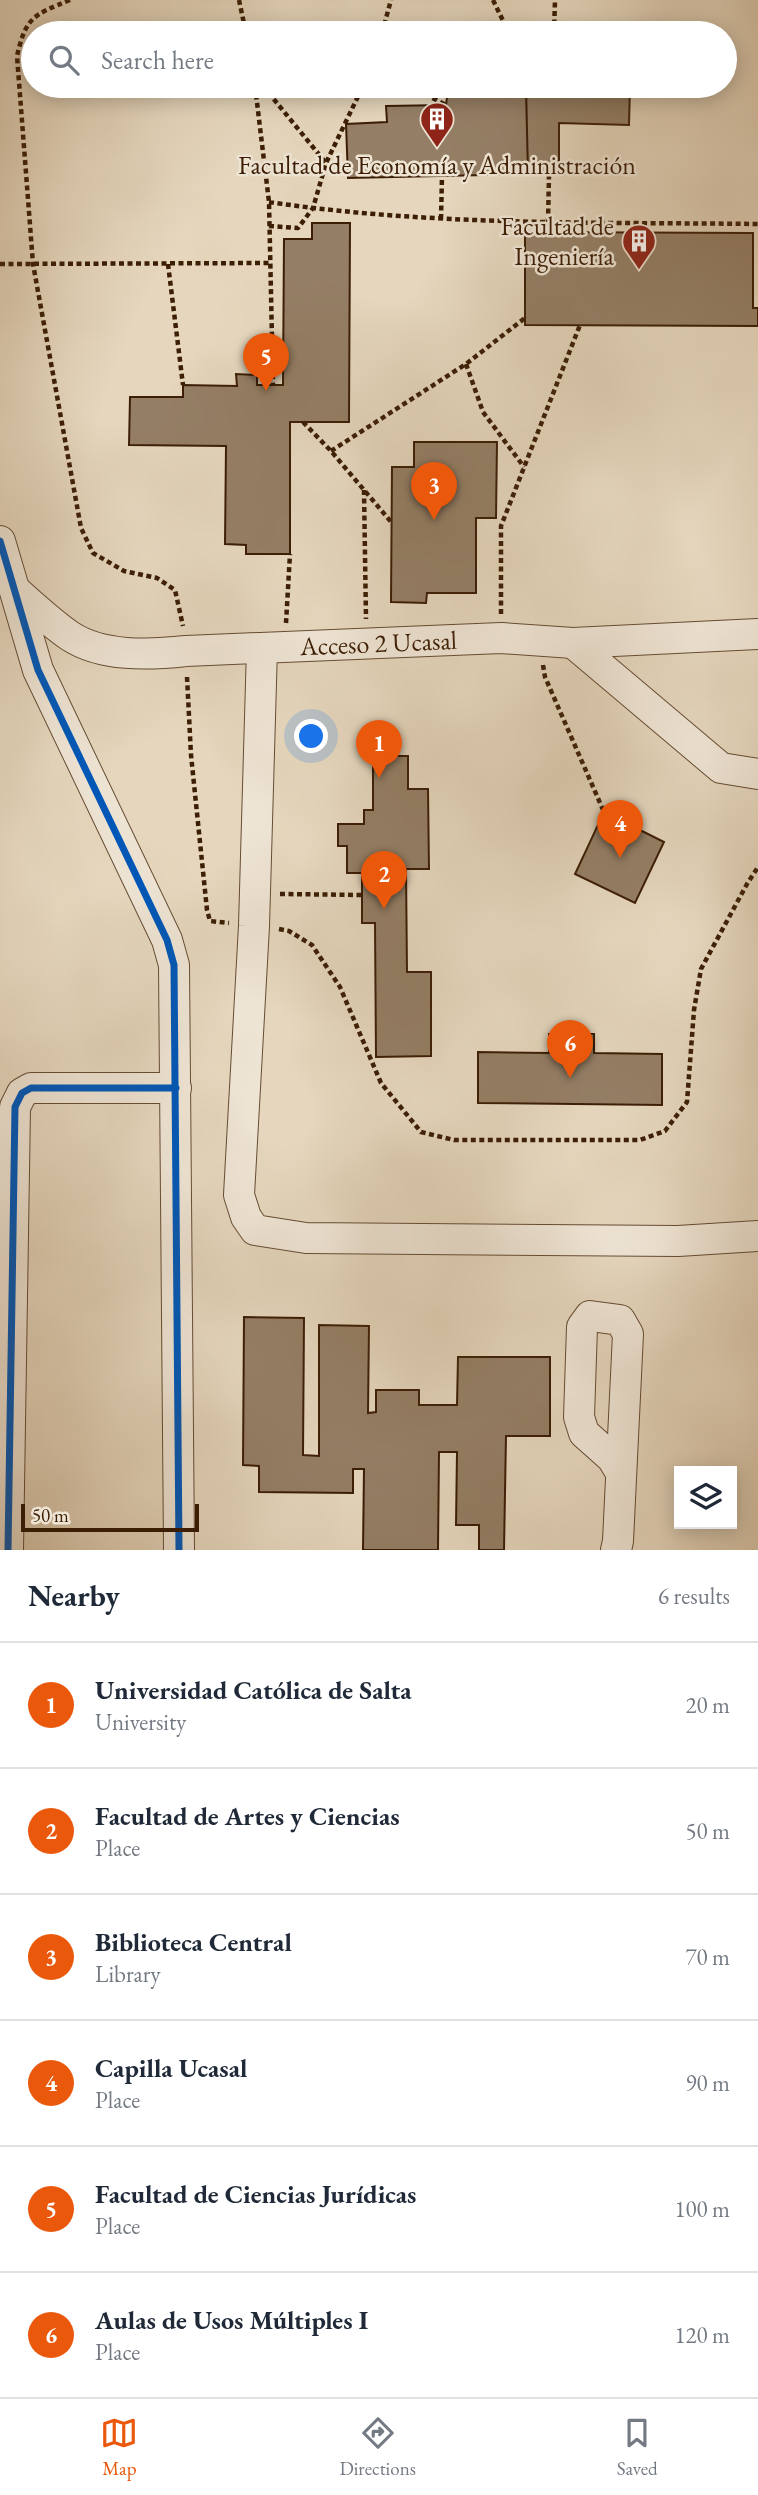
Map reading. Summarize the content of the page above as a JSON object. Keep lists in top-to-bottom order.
{
  "streets": {
    "street": ["Acceso 2 Ucasal"]
  },
  "places": {
    "building": ["Facultad de Economía y Administración", "Facultad de Ingeniería"]
  },
  "scale_bar": "50 m",
  "page": {
    "search": "Search here",
    "pins": [
      "5",
      "3",
      "1",
      "4",
      "2",
      "6"
    ],
    "scale": "50 m",
    "heading": ["Nearby", "6 results"],
    "list": [
      {
        "mark": "1",
        "name": "Universidad Católica de Salta",
        "note": "University",
        "value": "20 m"
      },
      {
        "mark": "2",
        "name": "Facultad de Artes y Ciencias",
        "note": "Place",
        "value": "50 m"
      },
      {
        "mark": "3",
        "name": "Biblioteca Central",
        "note": "Library",
        "value": "70 m"
      },
      {
        "mark": "4",
        "name": "Capilla Ucasal",
        "note": "Place",
        "value": "90 m"
      },
      {
        "mark": "5",
        "name": "Facultad de Ciencias Jurídicas",
        "note": "Place",
        "value": "100 m"
      },
      {
        "mark": "6",
        "name": "Aulas de Usos Múltiples I",
        "note": "Place",
        "value": "120 m"
      }
    ],
    "nav": ["Map", "Directions", "Saved"]
  }
}
